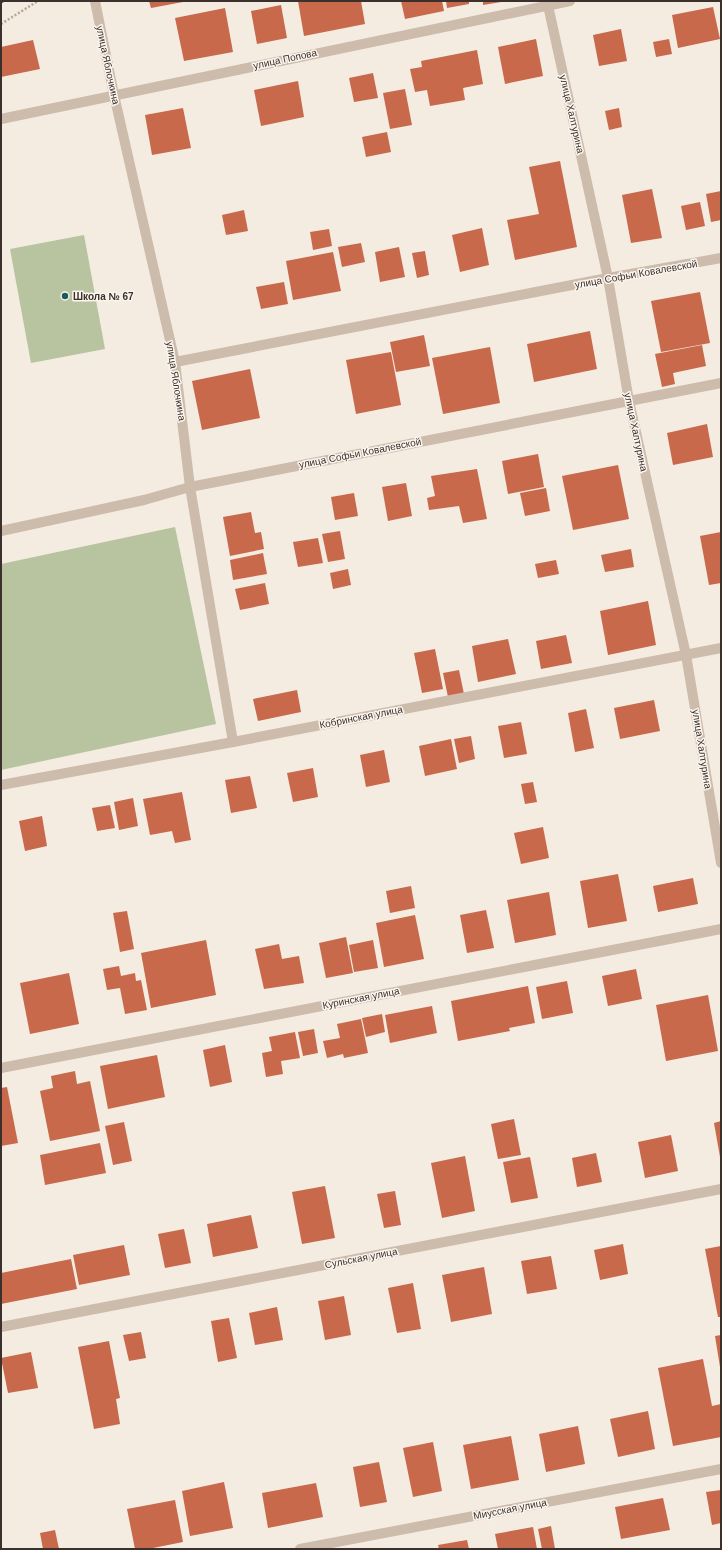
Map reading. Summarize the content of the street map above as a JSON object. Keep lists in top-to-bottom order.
{
  "streets": {
    "street": [
      "улица Попова",
      "улица Яблочкина",
      "улица Халтурина",
      "улица Софьи Ковалевской",
      "Кобринская улица",
      "Куринская улица",
      "Сульская улица",
      "Миусская улица"
    ]
  },
  "crossings": [
    ["улица Попова", "улица Яблочкина"],
    ["улица Попова", "улица Халтурина"],
    ["улица Яблочкина", "улица Софьи Ковалевской"],
    ["улица Яблочкина", "Кобринская улица"],
    ["улица Халтурина", "улица Софьи Ковалевской"],
    ["улица Халтурина", "Кобринская улица"]
  ],
  "places": ["Школа № 67"]
}
